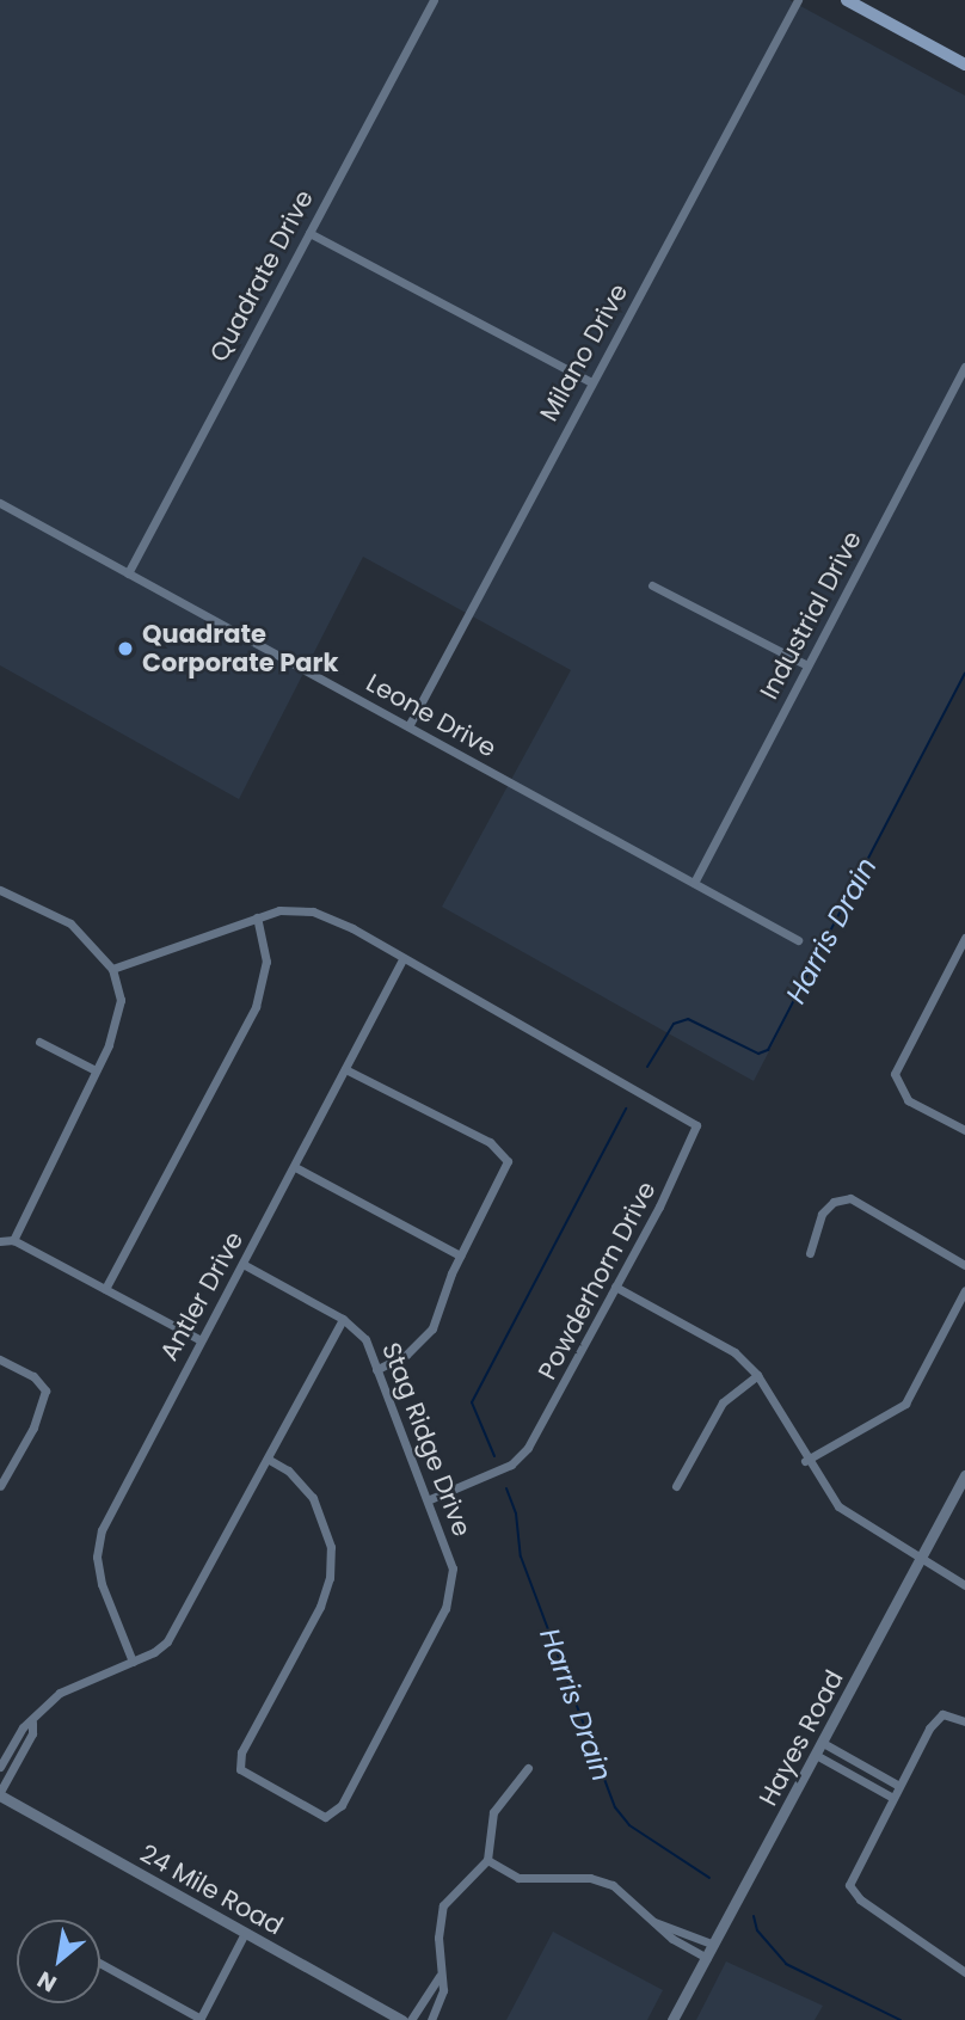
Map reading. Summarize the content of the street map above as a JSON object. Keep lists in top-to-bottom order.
{
  "streets": {
    "street": [
      "Quadrate Drive",
      "Milano Drive",
      "Industrial Drive",
      "Leone Drive",
      "Powderhorn Drive",
      "Antler Drive",
      "Stag Ridge Drive",
      "Hayes Road",
      "24 Mile Road"
    ]
  },
  "crossings": [
    ["Quadrate Drive", "Leone Drive"],
    ["Milano Drive", "Leone Drive"],
    ["Industrial Drive", "Leone Drive"],
    ["Powderhorn Drive", "Antler Drive"],
    ["Powderhorn Drive", "Stag Ridge Drive"],
    ["Antler Drive", "Stag Ridge Drive"]
  ],
  "water": ["Harris Drain"],
  "places": ["Quadrate Corporate Park"],
  "north": "bottom left"
}
